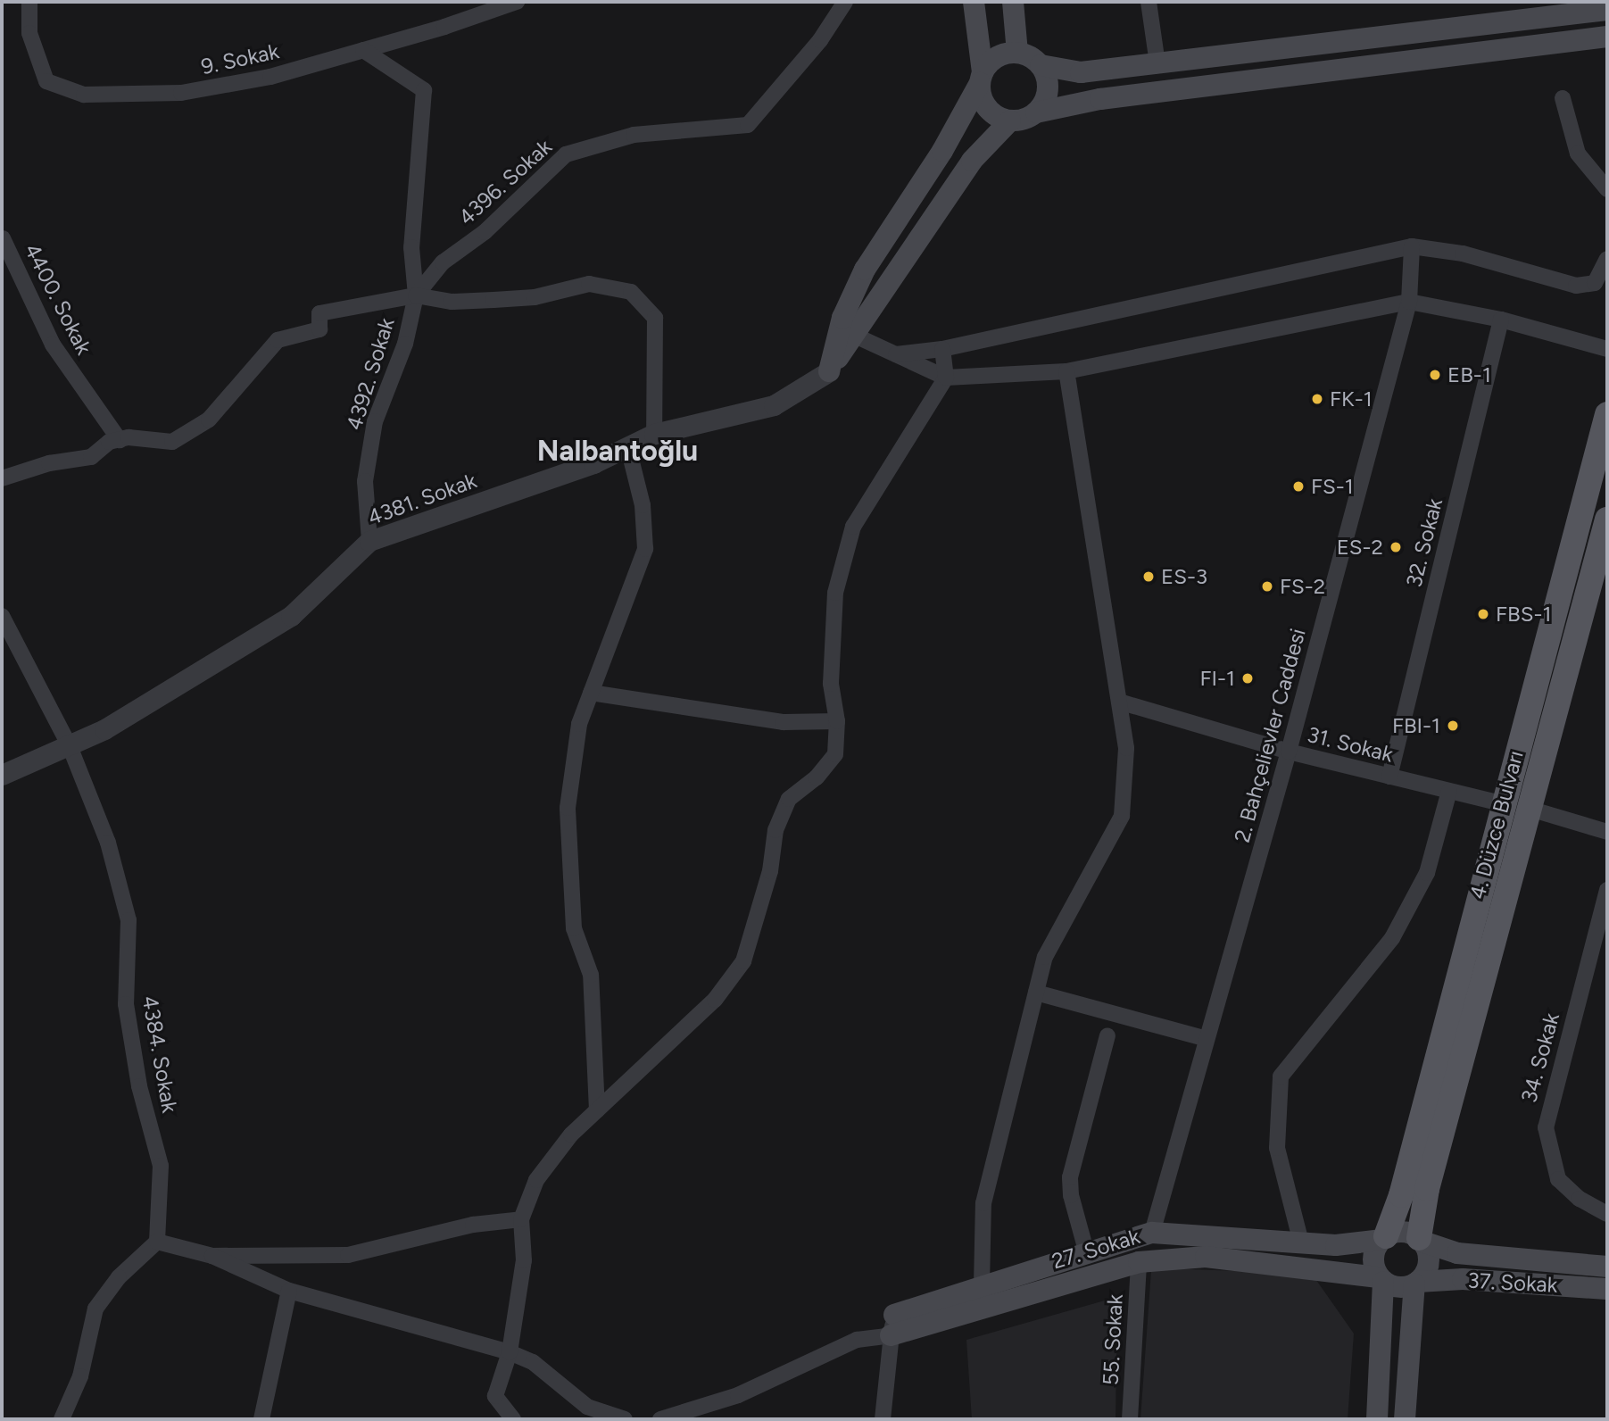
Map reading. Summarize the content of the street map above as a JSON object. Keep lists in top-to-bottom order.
{
  "streets": {
    "main road": ["4. Düzce Bulvarı", "27. Sokak", "37. Sokak"],
    "street": [
      "9. Sokak",
      "4396. Sokak",
      "4400. Sokak",
      "4392. Sokak",
      "4381. Sokak",
      "32. Sokak",
      "2. Bahçelievler Caddesi",
      "31. Sokak",
      "4384. Sokak",
      "34. Sokak",
      "55. Sokak"
    ]
  },
  "crossings": [
    ["4396. Sokak", "4392. Sokak"],
    ["4392. Sokak", "4381. Sokak"],
    ["4381. Sokak", "4384. Sokak"],
    ["32. Sokak", "31. Sokak"],
    ["2. Bahçelievler Caddesi", "31. Sokak"],
    ["2. Bahçelievler Caddesi", "27. Sokak"],
    ["31. Sokak", "4. Düzce Bulvarı"],
    ["4. Düzce Bulvarı", "27. Sokak"],
    ["4. Düzce Bulvarı", "37. Sokak"],
    ["27. Sokak", "37. Sokak"]
  ],
  "districts": ["Nalbantoğlu"],
  "places": [
    "EB-1",
    "FK-1",
    "FS-1",
    "ES-2",
    "ES-3",
    "FS-2",
    "FBS-1",
    "FI-1",
    "FBI-1"
  ]
}
